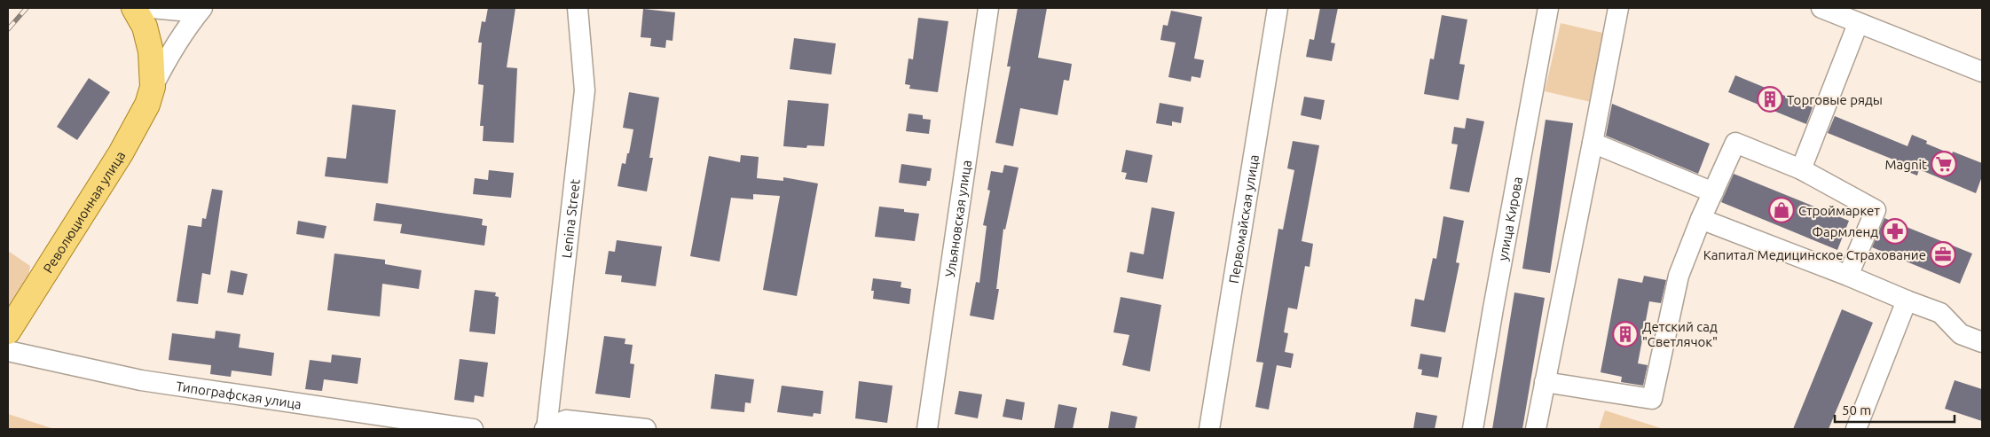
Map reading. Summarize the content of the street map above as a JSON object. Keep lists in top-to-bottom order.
{
  "streets": {
    "main road": ["Революционная улица"],
    "street": [
      "Первомайская улица",
      "улица Кирова",
      "Lenina Street",
      "Ульяновская улица",
      "Типографская улица"
    ]
  },
  "places": {
    "building": ["Торговые ряды", "Детский сад \"Светлячок\""],
    "supermarket": ["Magnit"],
    "shop": ["Строймаркет"],
    "pharmacy": ["Фармленд"],
    "office": ["Капитал Медицинское Страхование"]
  },
  "scale_bar": "50 m"
}
